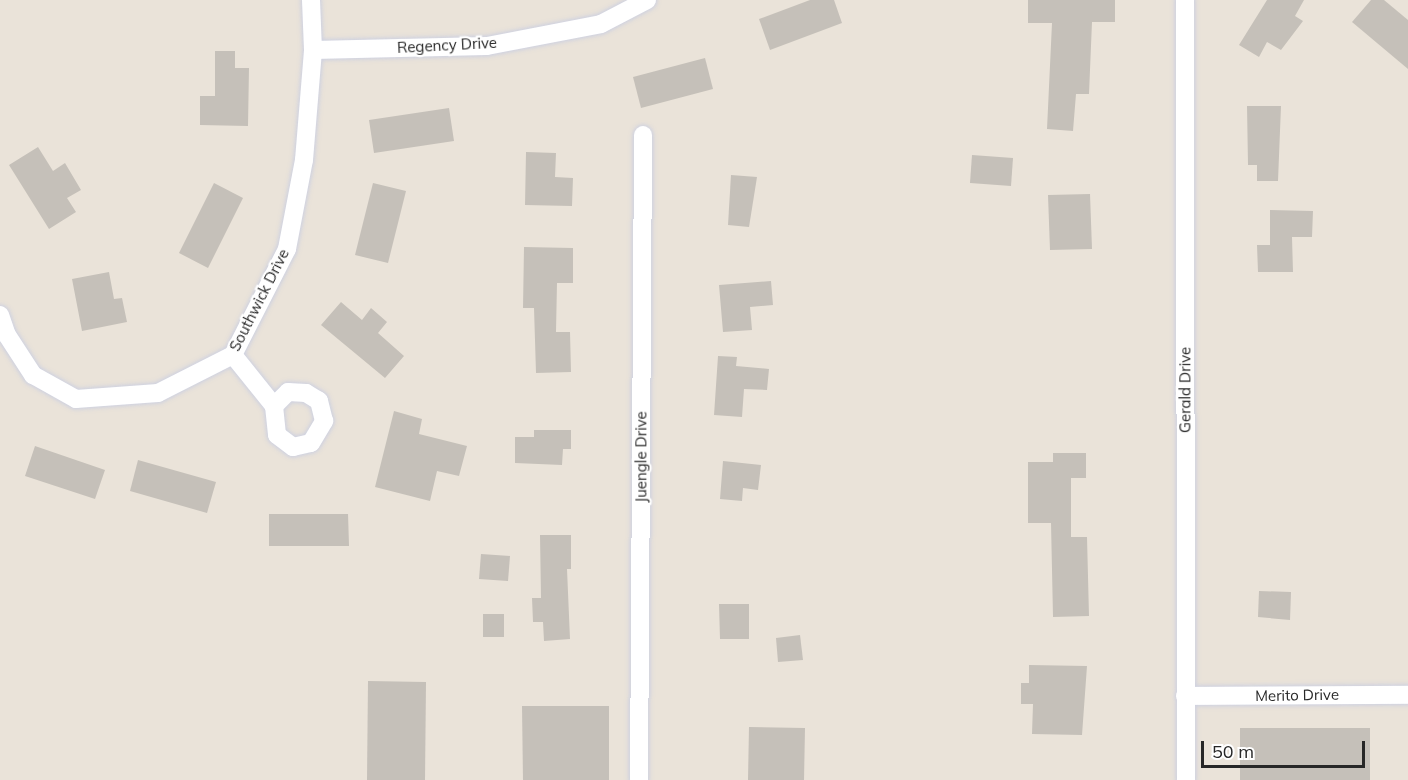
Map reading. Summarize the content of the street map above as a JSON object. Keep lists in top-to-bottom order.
{
  "streets": {
    "street": [
      "Regency Drive",
      "Southwick Drive",
      "Gerald Drive",
      "Juengle Drive",
      "Merito Drive"
    ]
  },
  "crossings": [
    ["Regency Drive", "Southwick Drive"],
    ["Gerald Drive", "Merito Drive"]
  ],
  "scale_bar": "50 m"
}
